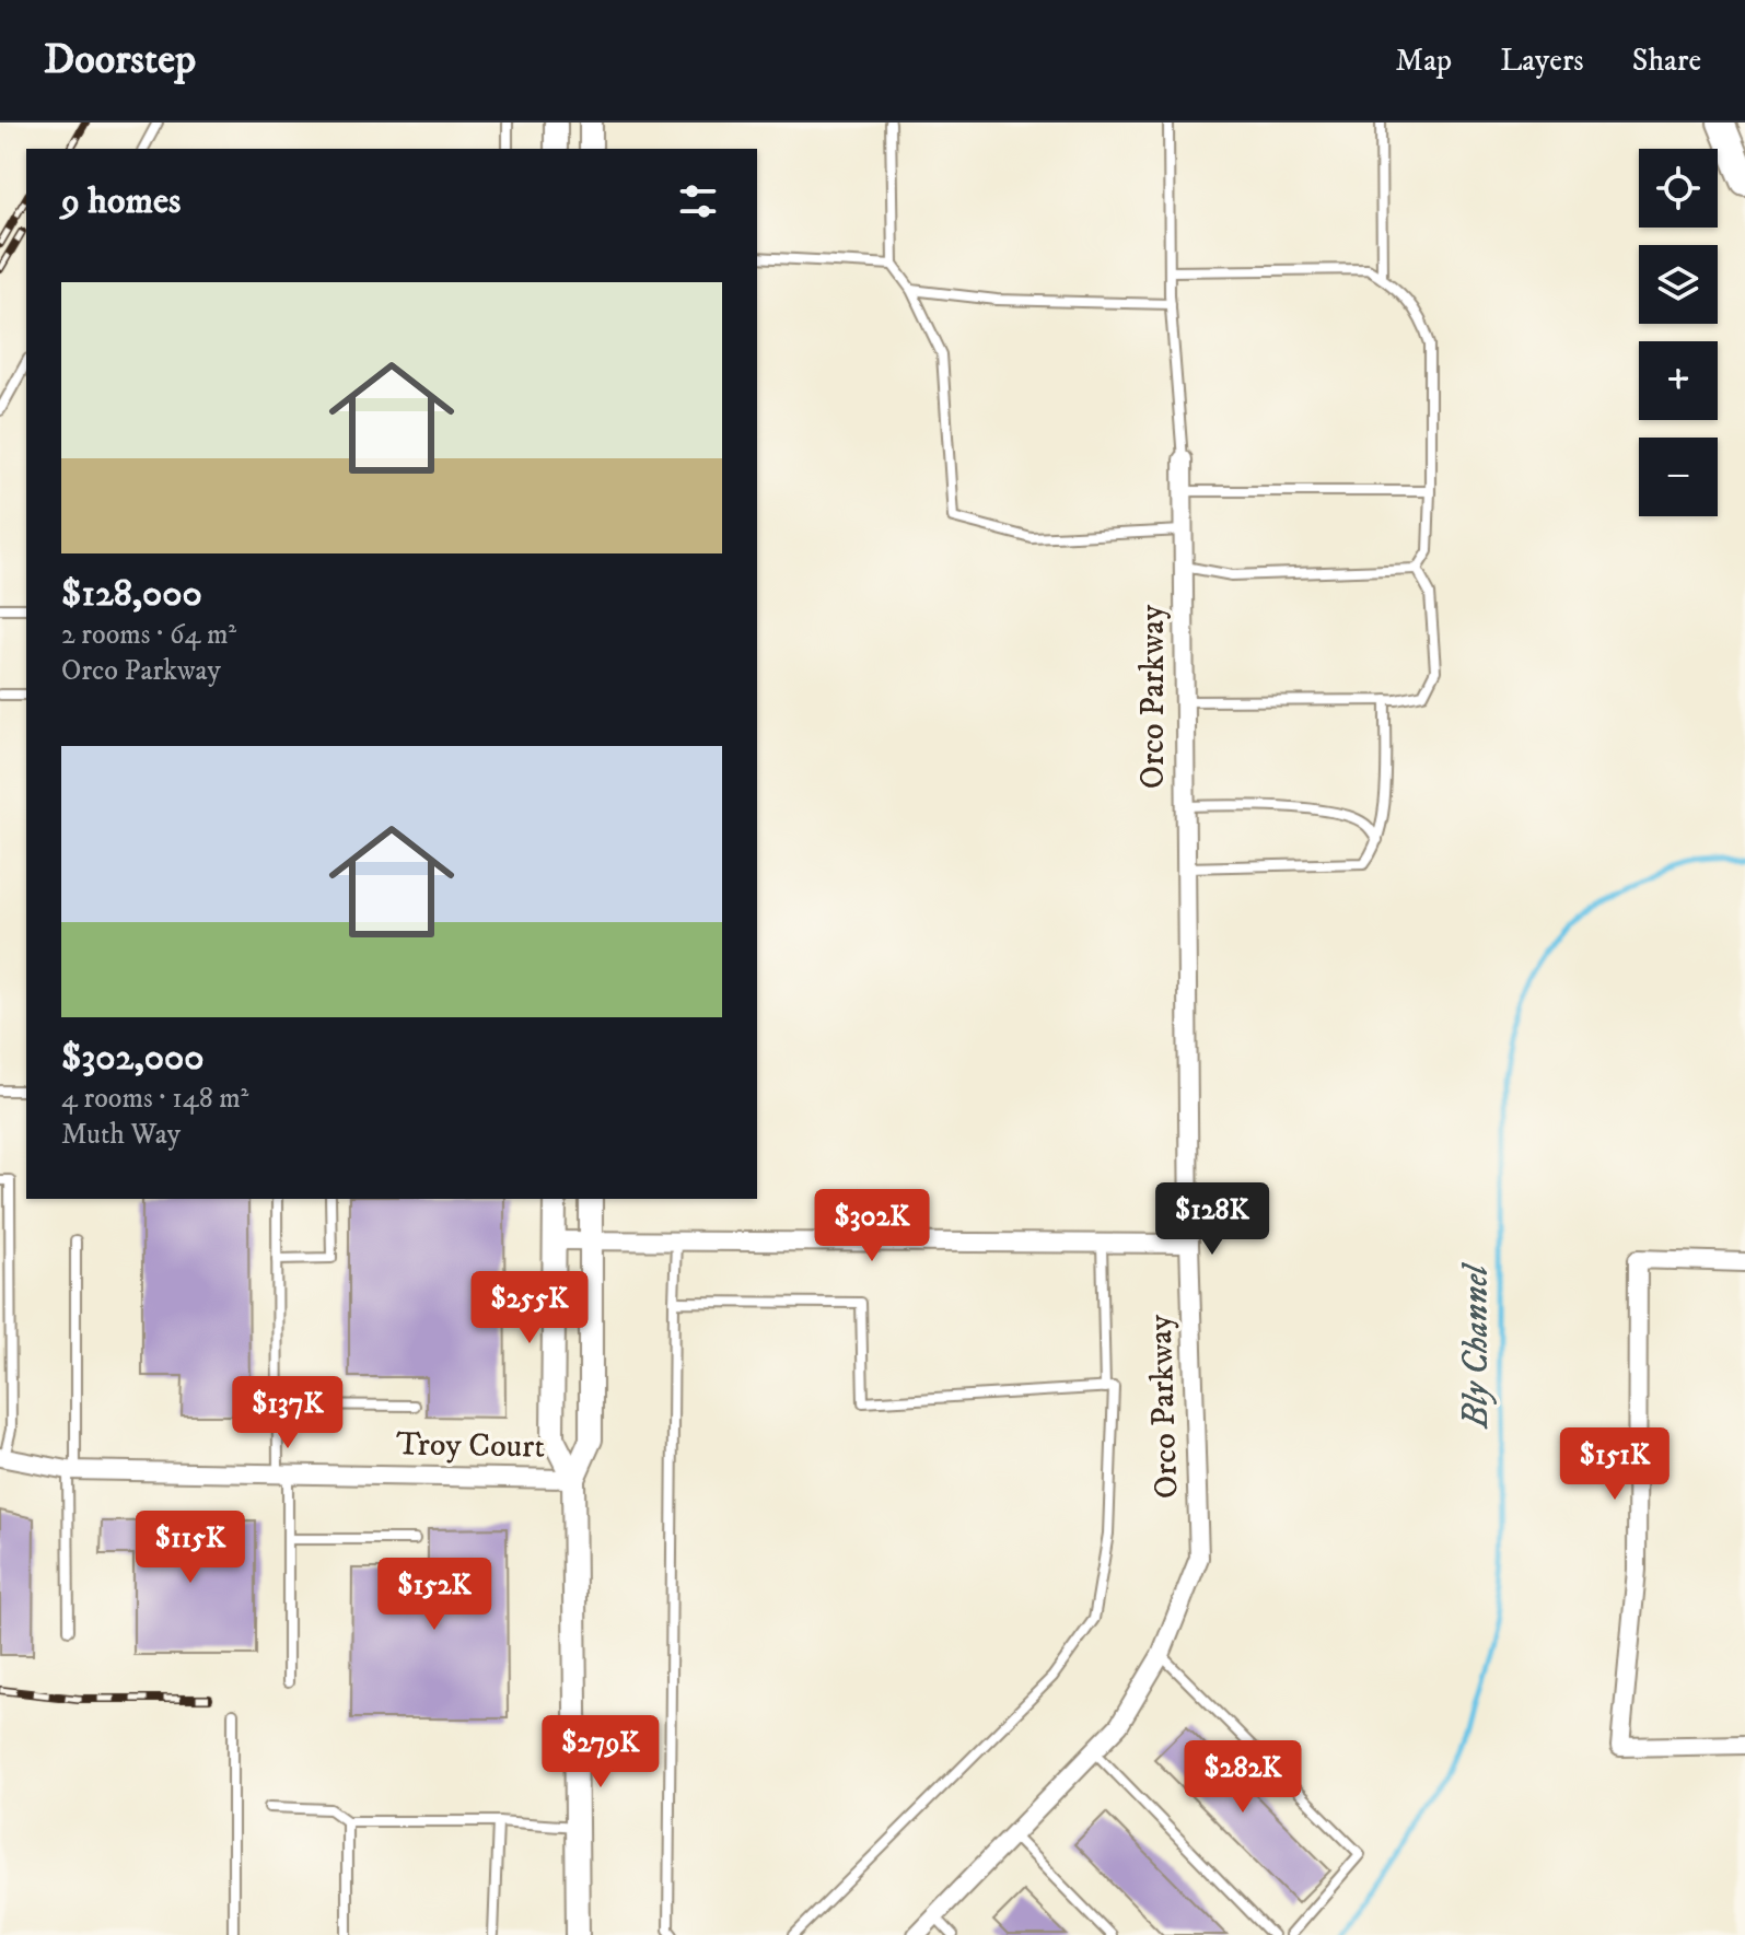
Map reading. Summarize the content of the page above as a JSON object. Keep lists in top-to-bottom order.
{
  "streets": {
    "street": ["Orco Parkway", "Troy Court"]
  },
  "water": ["Bly Channel"],
  "page": {
    "header": "Doorstep",
    "nav": ["Map", "Layers", "Share"],
    "map_buttons": ["+", "−"],
    "heading": "9 homes",
    "list": [
      {
        "name": "$128,000",
        "note": "2 rooms · 64 m² · Orco Parkway"
      },
      {
        "name": "$302,000",
        "note": "4 rooms · 148 m² · Muth Way"
      }
    ],
    "price": [
      "$128K",
      "$302K",
      "$255K",
      "$137K",
      "$151K",
      "$115K",
      "$152K",
      "$279K",
      "$282K"
    ]
  }
}
